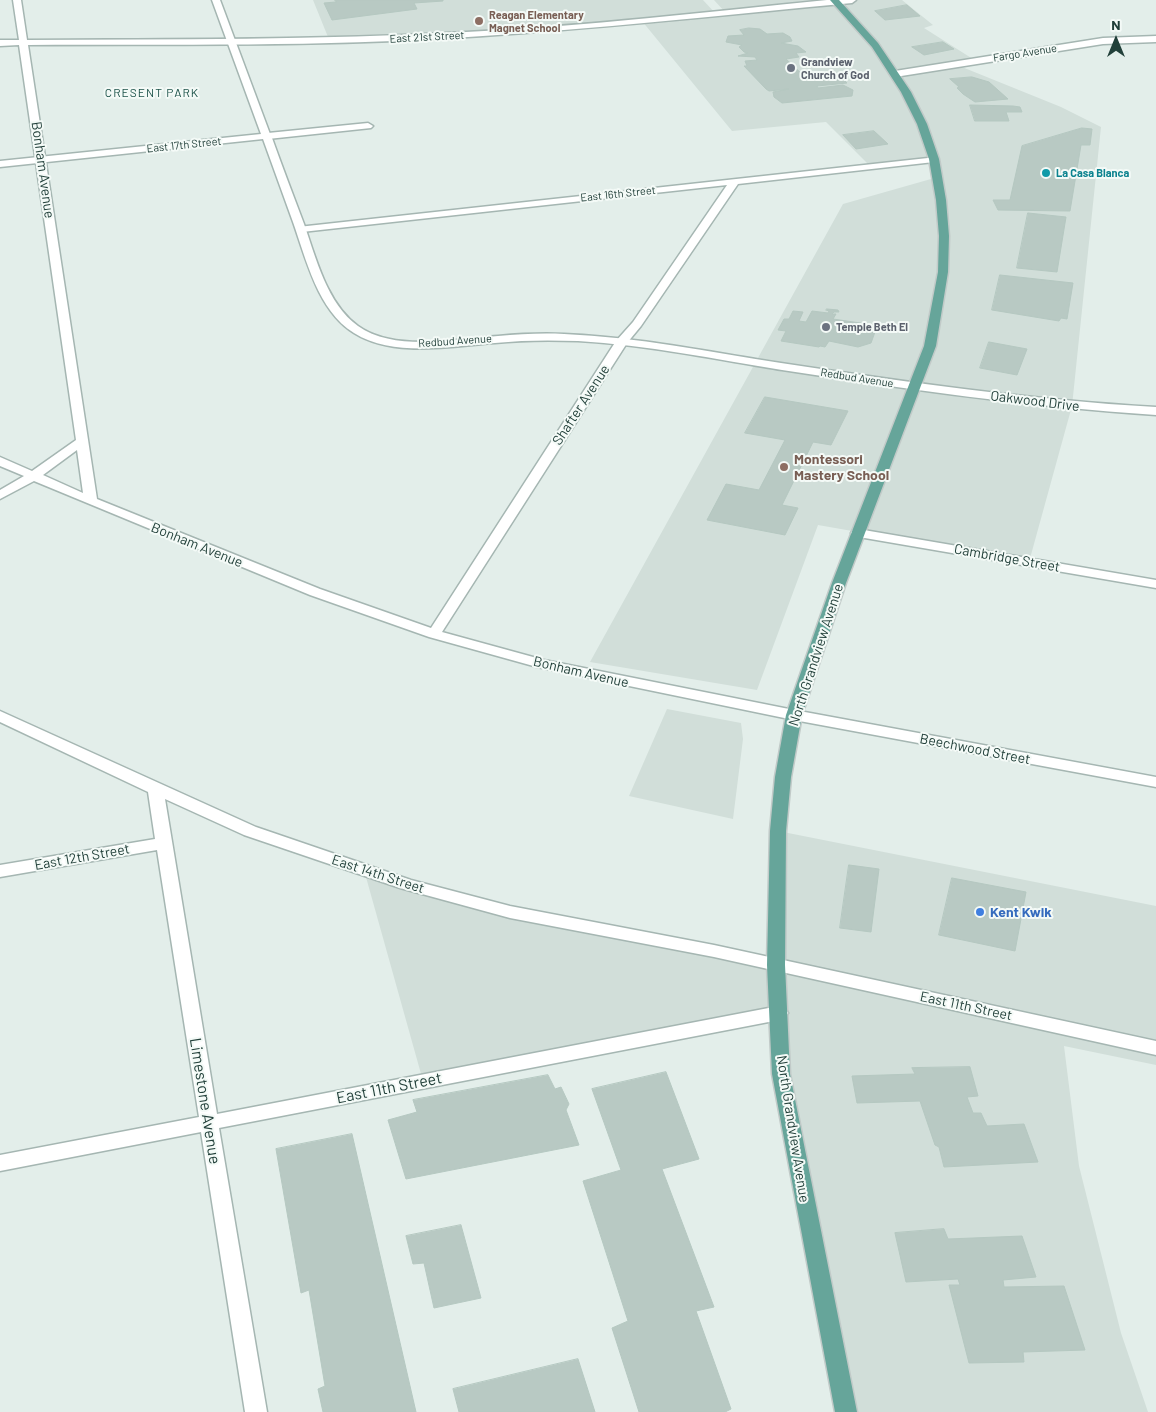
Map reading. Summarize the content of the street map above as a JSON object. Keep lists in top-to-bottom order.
{
  "streets": {
    "main road": ["North Grandview Avenue"],
    "street": [
      "East 21st Street",
      "Fargo Avenue",
      "East 17th Street",
      "Bonham Avenue",
      "East 16th Street",
      "Redbud Avenue",
      "Oakwood Drive",
      "Shafter Avenue",
      "Cambridge Street",
      "Beechwood Street",
      "East 12th Street",
      "East 14th Street",
      "East 11th Street",
      "Limestone Avenue"
    ]
  },
  "crossings": [
    ["East 21st Street", "Bonham Avenue"],
    ["East 21st Street", "Redbud Avenue"],
    ["East 21st Street", "North Grandview Avenue"],
    ["Fargo Avenue", "North Grandview Avenue"],
    ["East 17th Street", "Bonham Avenue"],
    ["East 17th Street", "Redbud Avenue"],
    ["Bonham Avenue", "Shafter Avenue"],
    ["Bonham Avenue", "North Grandview Avenue"],
    ["Bonham Avenue", "Beechwood Street"],
    ["East 16th Street", "Redbud Avenue"],
    ["East 16th Street", "Shafter Avenue"],
    ["East 16th Street", "North Grandview Avenue"],
    ["Redbud Avenue", "Oakwood Drive"],
    ["Redbud Avenue", "Shafter Avenue"],
    ["Redbud Avenue", "North Grandview Avenue"],
    ["Oakwood Drive", "North Grandview Avenue"],
    ["Cambridge Street", "North Grandview Avenue"],
    ["North Grandview Avenue", "Beechwood Street"],
    ["North Grandview Avenue", "East 14th Street"],
    ["North Grandview Avenue", "East 11th Street"],
    ["East 12th Street", "Limestone Avenue"],
    ["East 14th Street", "East 11th Street"],
    ["East 14th Street", "Limestone Avenue"],
    ["East 11th Street", "Limestone Avenue"]
  ],
  "districts": ["CRESENT PARK"],
  "places": [
    "Reagan Elementary Magnet School",
    "Grandview Church of God",
    "La Casa Blanca",
    "Temple Beth El",
    "Montessori Mastery School",
    "Kent Kwik"
  ],
  "north": "top"
}
